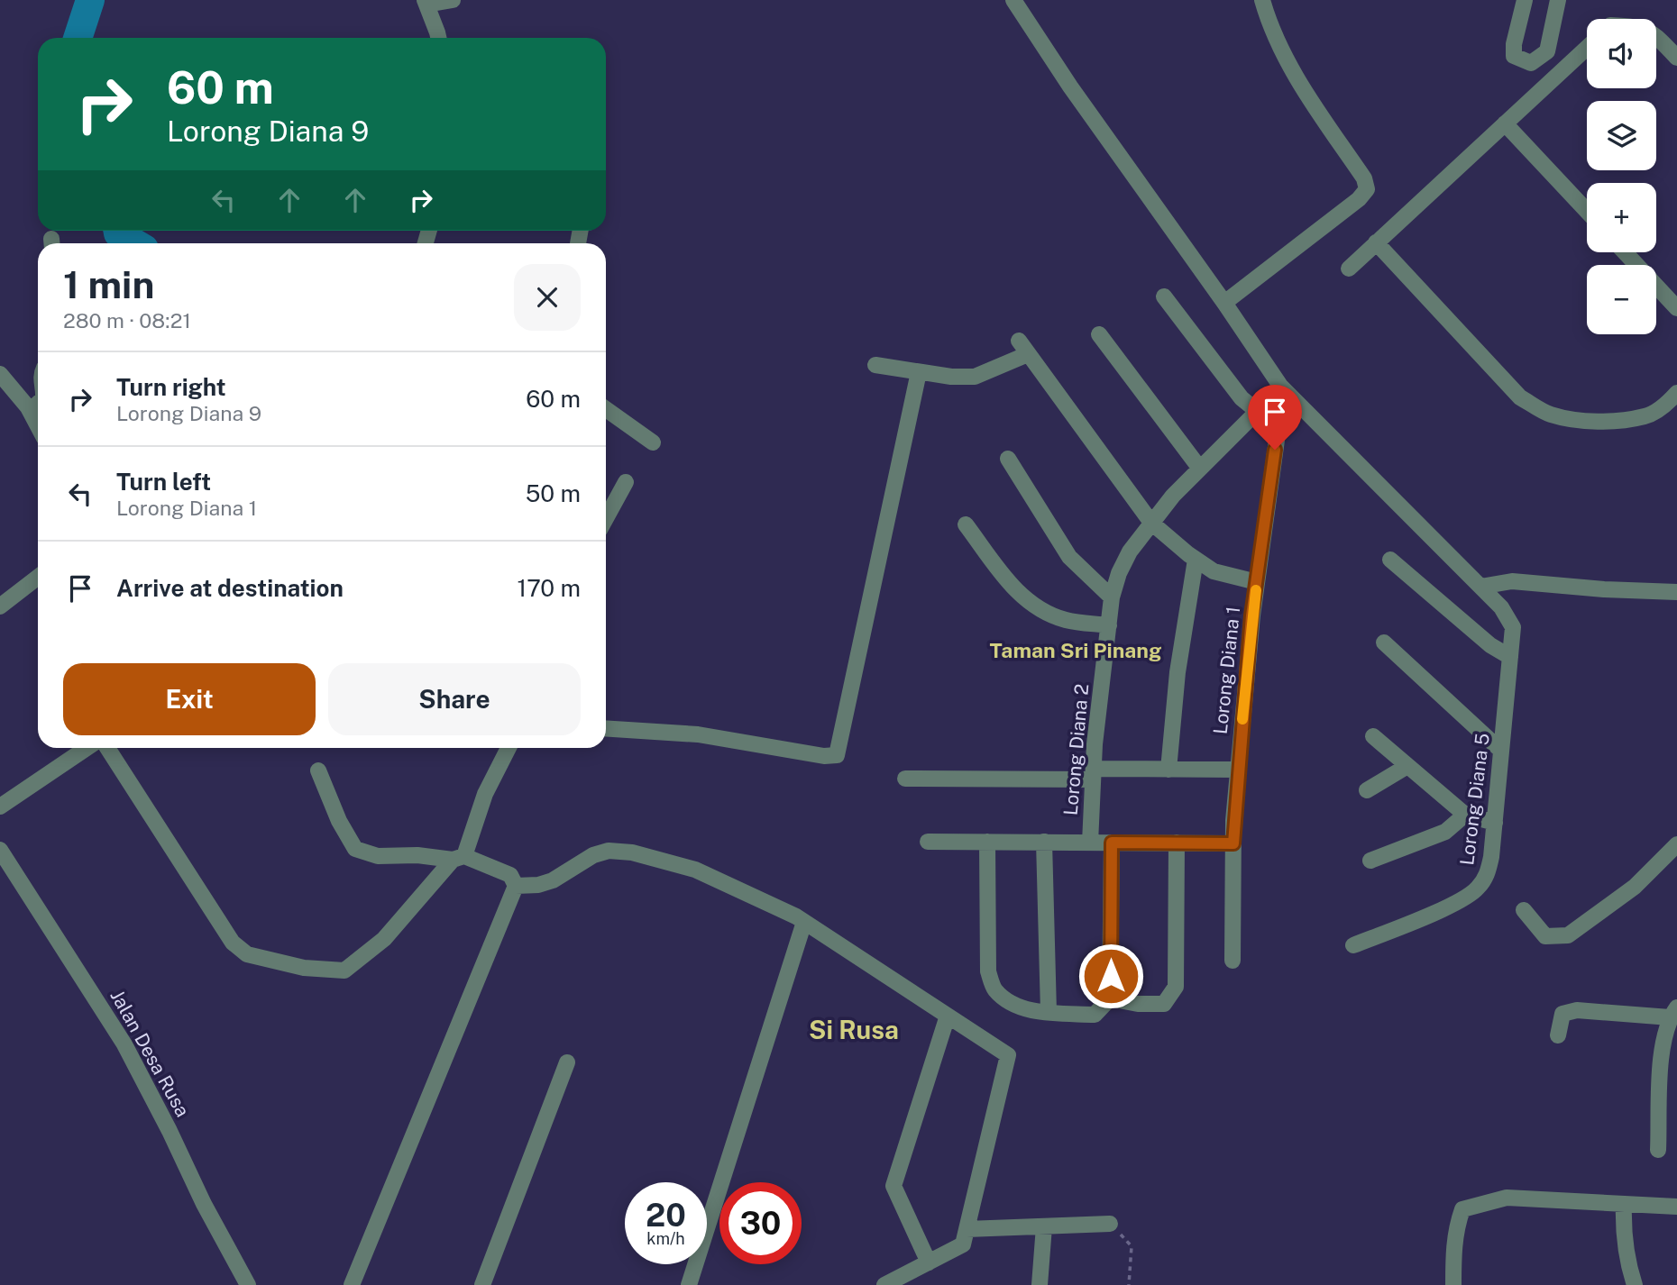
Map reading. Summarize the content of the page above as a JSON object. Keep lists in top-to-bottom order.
{
  "streets": {
    "street": [
      "Lorong Diana 1",
      "Lorong Diana 2",
      "Lorong Diana 5",
      "Jalan Desa Rusa"
    ]
  },
  "crossings": [
    ["Lorong Diana 1", "Lorong Diana 5"]
  ],
  "districts": ["Taman Sri Pinang", "Si Rusa"],
  "page": {
    "map_buttons": ["+", "−"],
    "turn": ["60 m", "Lorong Diana 9"],
    "heading": ["1 min", "280 m · 08:21"],
    "list": [
      {
        "name": "Turn right",
        "note": "Lorong Diana 9",
        "value": "60 m"
      },
      {
        "name": "Turn left",
        "note": "Lorong Diana 1",
        "value": "50 m"
      },
      {
        "name": "Arrive at destination",
        "value": "170 m"
      }
    ],
    "buttons": ["Exit", "Share"],
    "speed": "20 km/h",
    "limit": "30"
  }
}
